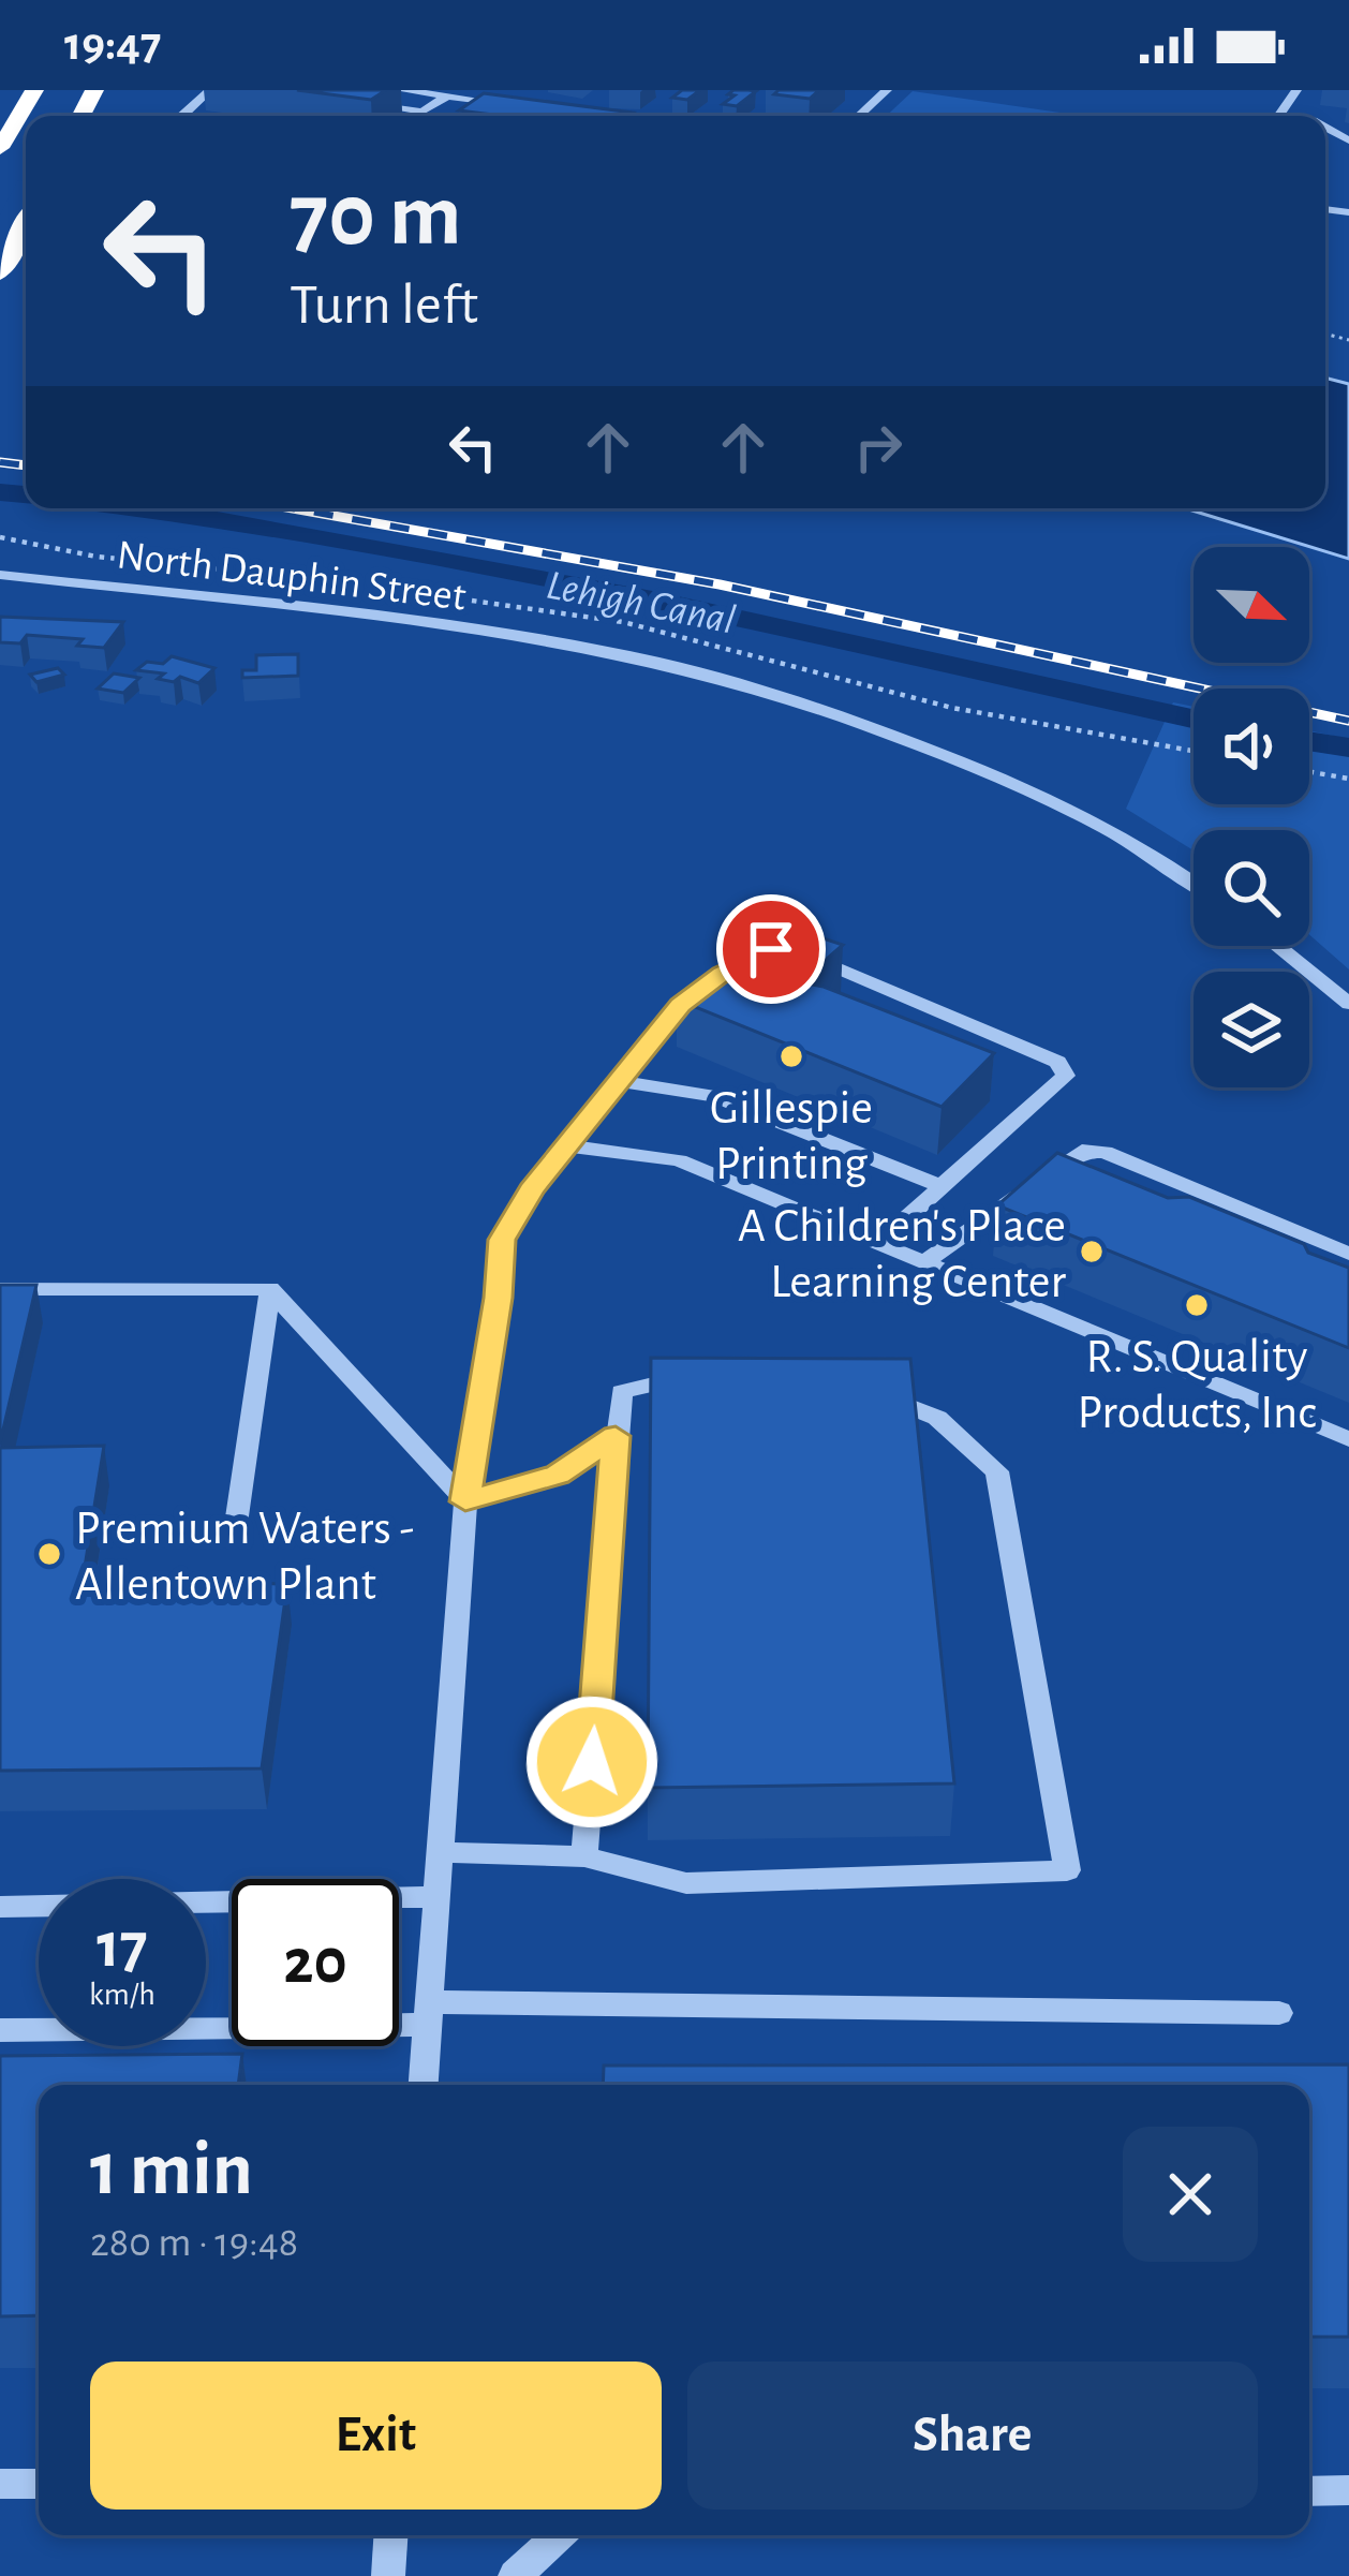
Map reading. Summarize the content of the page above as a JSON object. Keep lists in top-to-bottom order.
{
  "streets": {
    "street": ["North Dauphin Street"]
  },
  "water": ["Lehigh Canal"],
  "places": [
    "Gillespie Printing",
    "A Children's Place Learning Center",
    "R. S. Quality Products, Inc",
    "Premium Waters - Allentown Plant"
  ],
  "north": "bottom right",
  "page": {
    "status": "19:47",
    "turn": ["70 m", "Turn left"],
    "speed": "17 km/h",
    "limit": "20",
    "heading": ["1 min", "280 m · 19:48"],
    "buttons": ["Exit", "Share"]
  }
}
